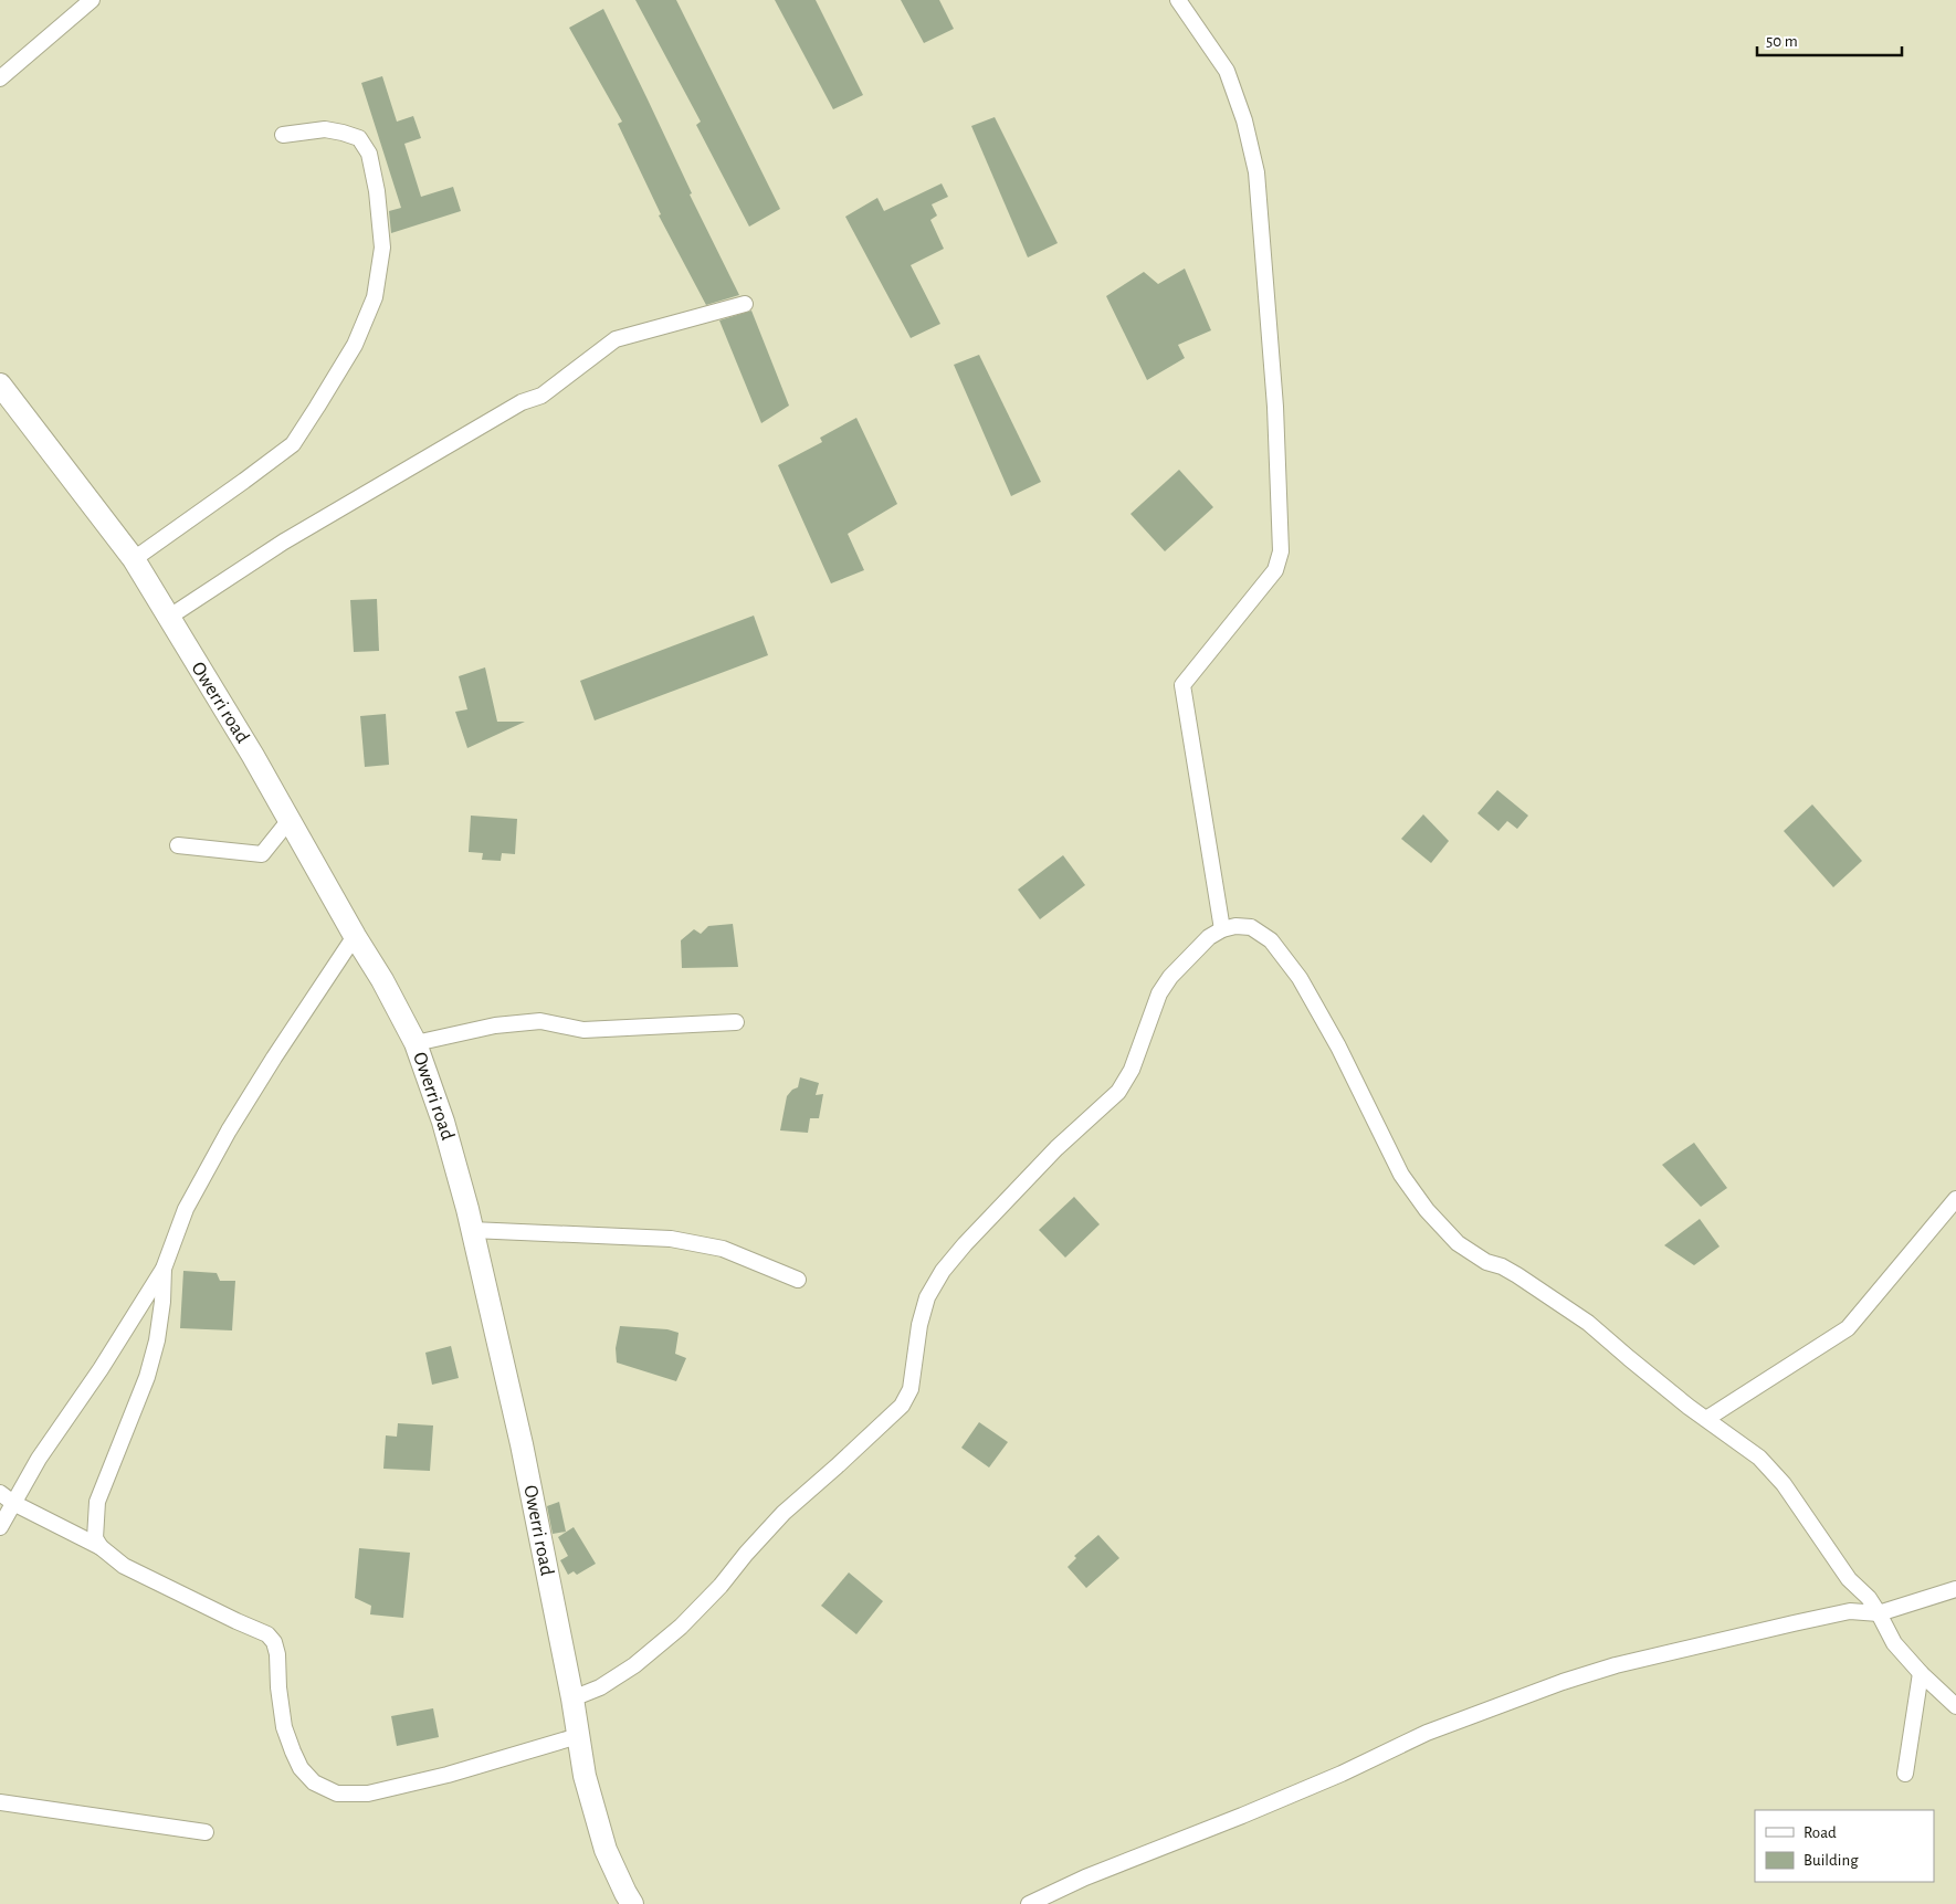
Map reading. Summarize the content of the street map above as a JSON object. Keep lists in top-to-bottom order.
{
  "streets": {
    "main road": ["Owerri road"]
  },
  "legend": ["Road", "Building"],
  "scale_bar": "50 m"
}
